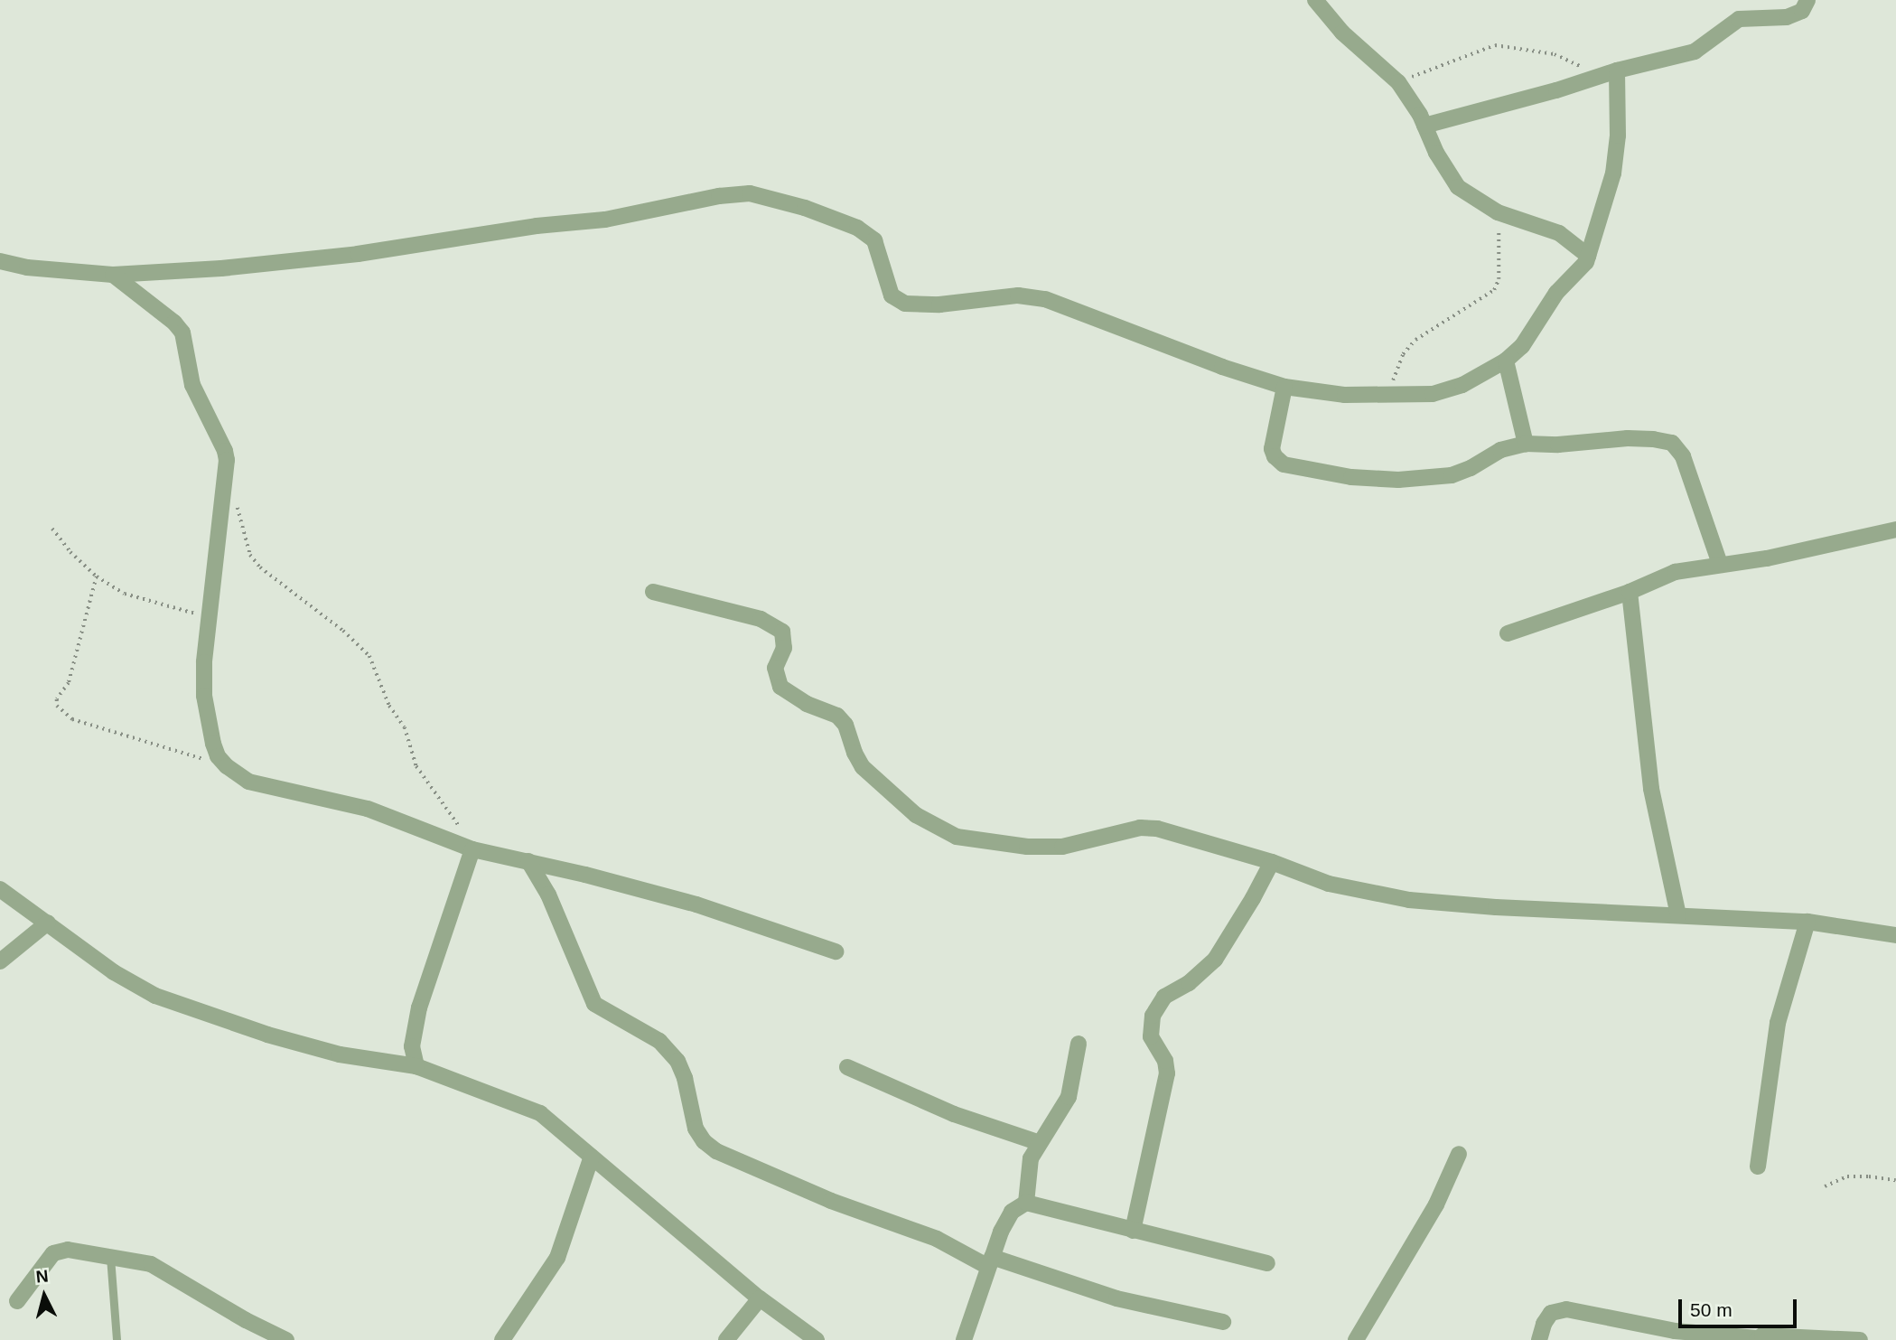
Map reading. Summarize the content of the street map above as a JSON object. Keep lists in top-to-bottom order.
{
  "scale_bar": "50 m",
  "north": "top"
}
